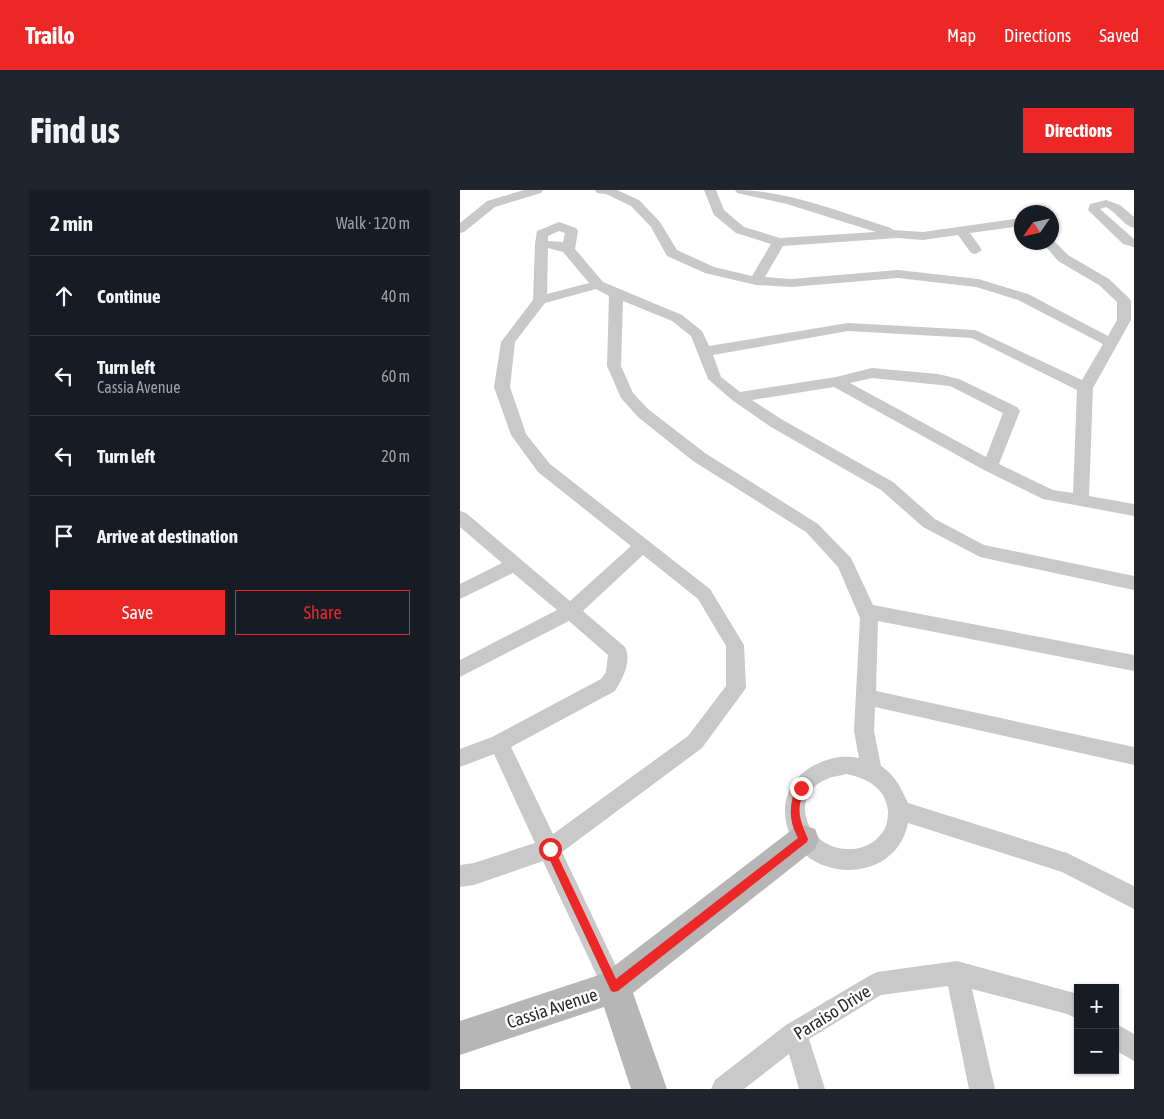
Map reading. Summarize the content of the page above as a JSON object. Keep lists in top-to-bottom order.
{
  "streets": {
    "street": ["Cassia Avenue", "Paraiso Drive"]
  },
  "north": "bottom left",
  "page": {
    "header": "Trailo",
    "nav": ["Map", "Directions", "Saved"],
    "buttons": [
      "Directions",
      ["Save", "Share"]
    ],
    "title": "Find us",
    "heading": ["2 min", "Walk · 120 m"],
    "list": [
      ["Continue", "40 m"],
      ["Turn left", "Cassia Avenue", "60 m"],
      ["Turn left", "20 m"],
      "Arrive at destination"
    ],
    "map_buttons": ["+", "−"]
  }
}
